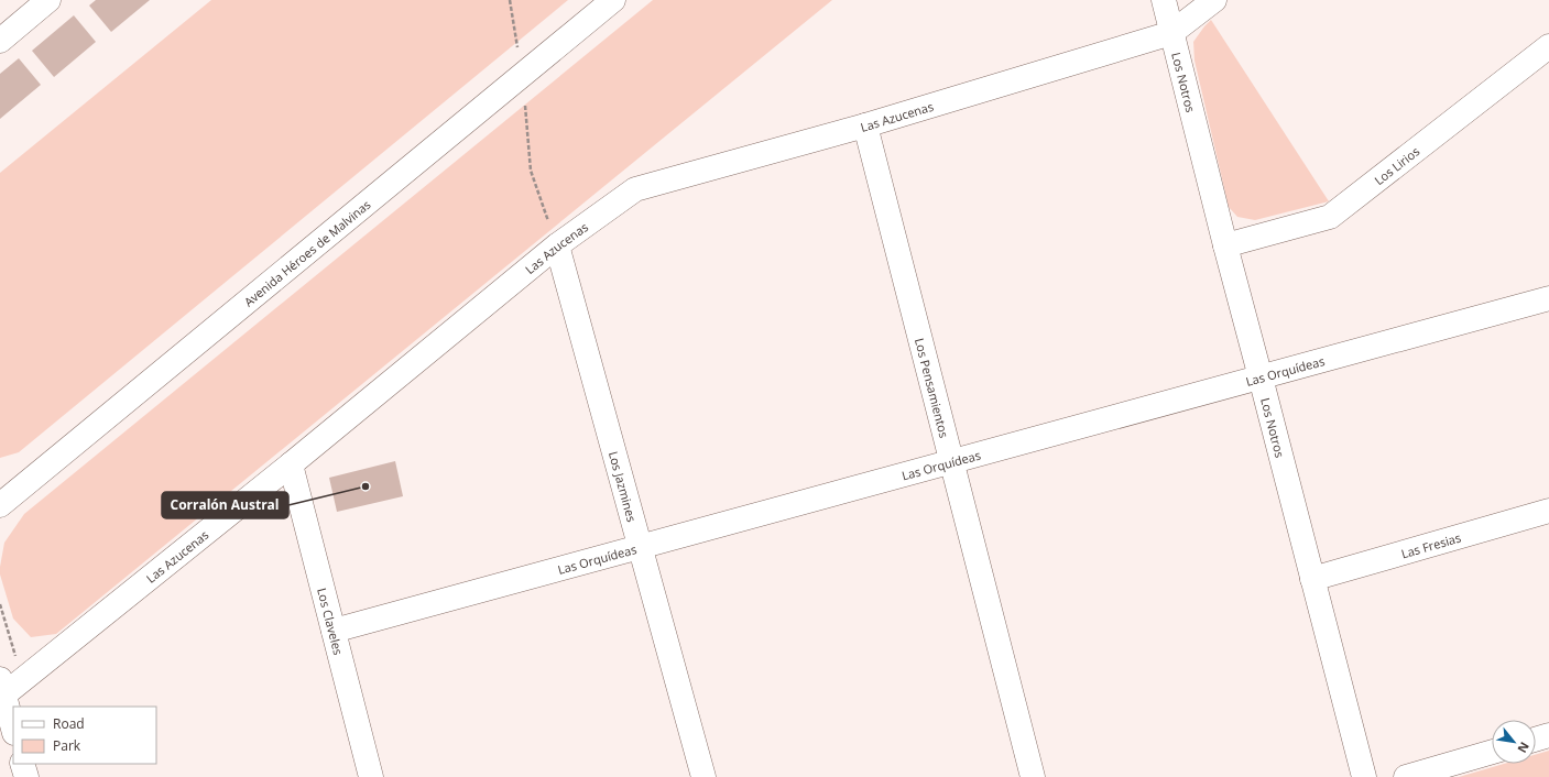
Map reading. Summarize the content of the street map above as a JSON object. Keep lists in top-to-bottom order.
{
  "streets": {
    "street": [
      "Los Notros",
      "Las Azucenas",
      "Los Lirios",
      "Avenida Héroes de Malvinas",
      "Las Orquídeas",
      "Los Pensamientos",
      "Los Jazmines",
      "Las Fresias",
      "Los Claveles"
    ]
  },
  "crossings": [
    ["Los Notros", "Las Azucenas"],
    ["Los Notros", "Los Lirios"],
    ["Los Notros", "Las Orquídeas"],
    ["Los Notros", "Las Fresias"],
    ["Las Azucenas", "Los Pensamientos"],
    ["Las Azucenas", "Los Jazmines"],
    ["Las Azucenas", "Los Claveles"],
    ["Las Orquídeas", "Los Pensamientos"],
    ["Las Orquídeas", "Los Jazmines"],
    ["Las Orquídeas", "Los Claveles"]
  ],
  "places": ["Corralón Austral"],
  "legend": ["Road", "Park"],
  "north": "bottom right"
}
